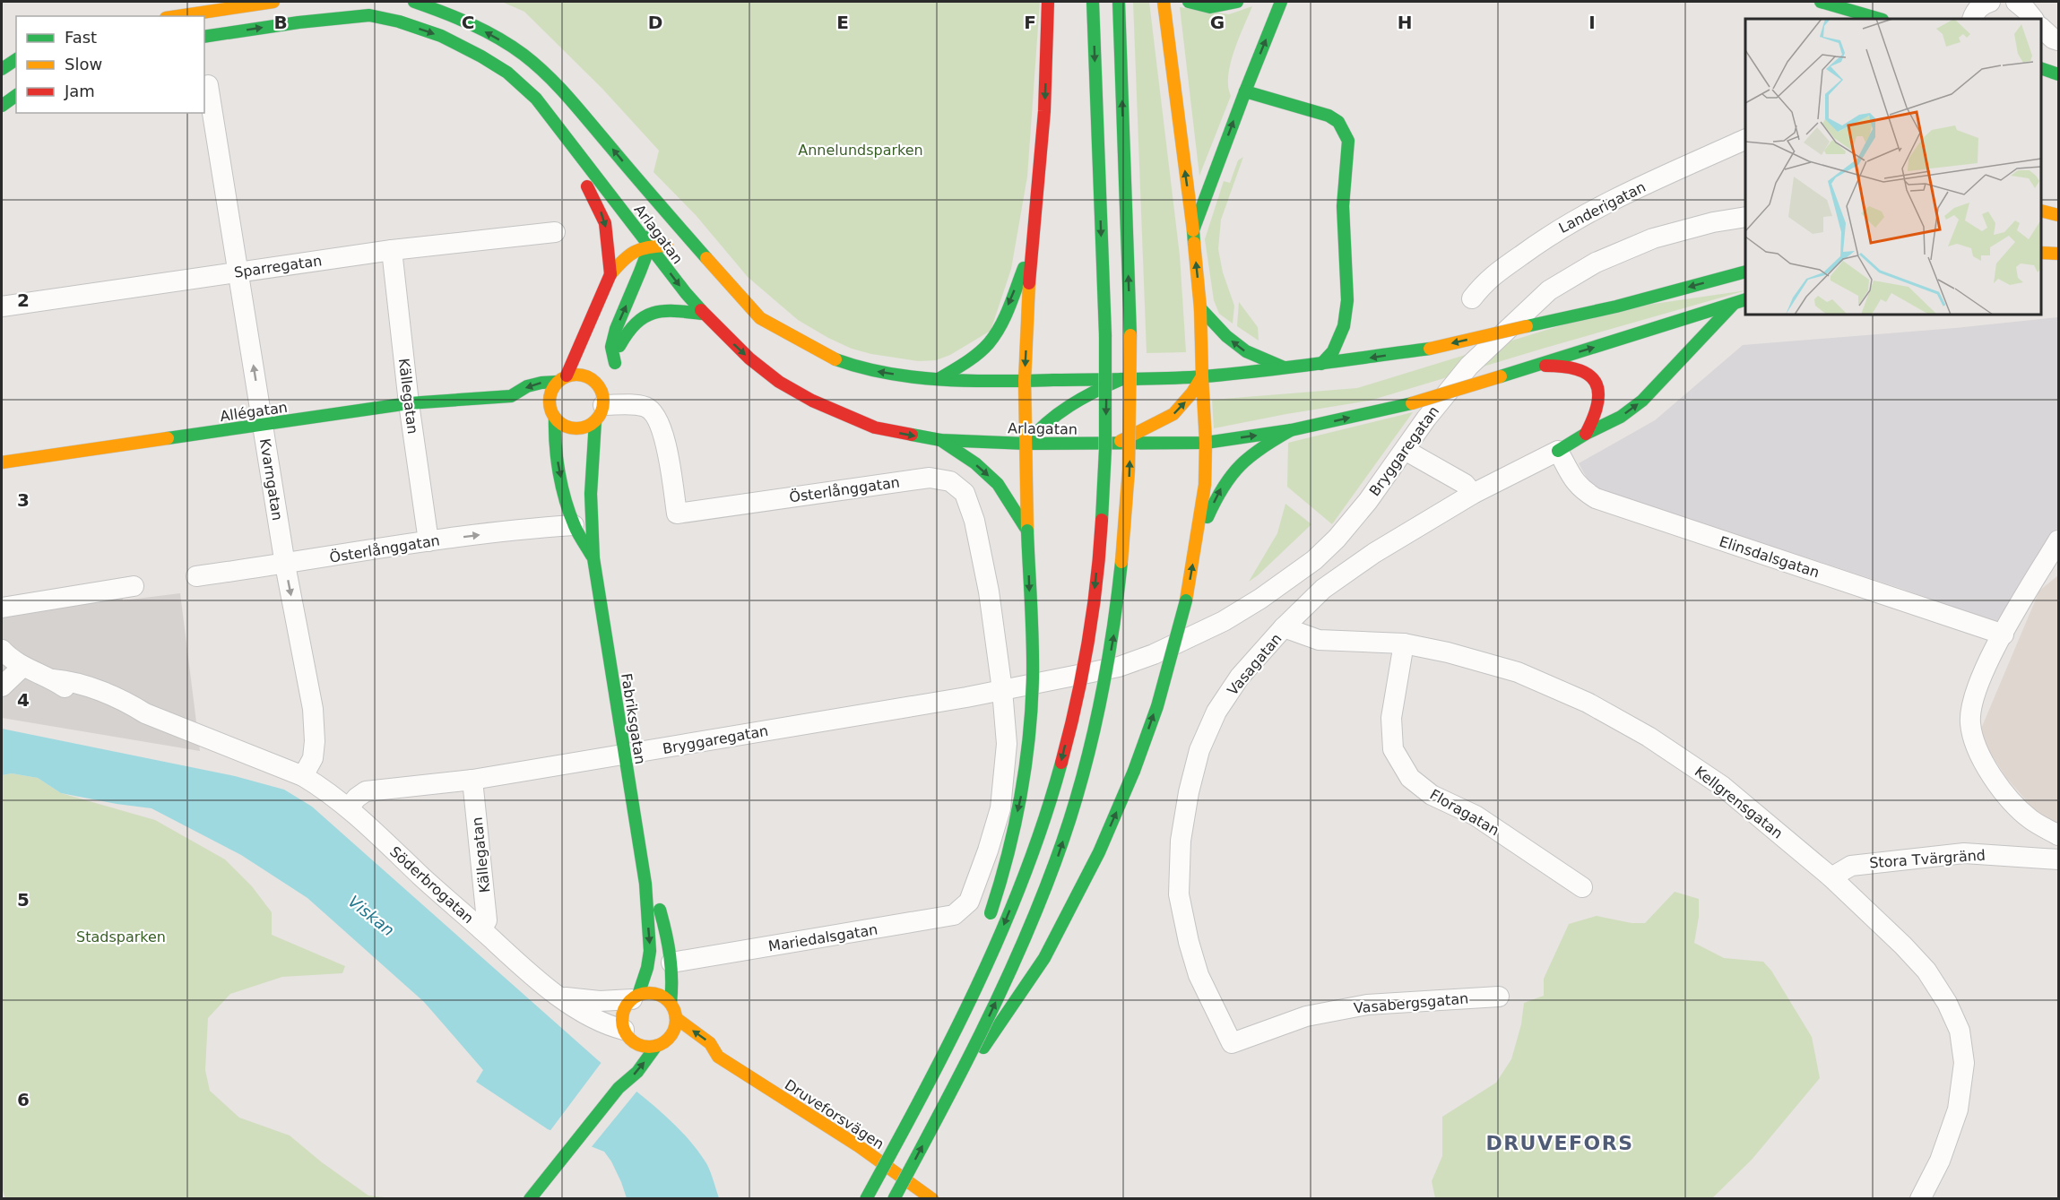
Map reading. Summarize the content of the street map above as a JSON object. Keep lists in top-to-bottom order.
{
  "streets": {
    "main road": [
      "Arlagatan",
      "Allégatan",
      "Fabriksgatan",
      "Druveforsvägen"
    ],
    "street": [
      "Landerigatan",
      "Sparregatan",
      "Källegatan",
      "Bryggaregatan",
      "Kvarngatan",
      "Österlånggatan",
      "Elinsdalsgatan",
      "Vasagatan",
      "Kellgrensgatan",
      "Floragatan",
      "Stora Tvärgränd",
      "Söderbrogatan",
      "Mariedalsgatan",
      "Vasabergsgatan"
    ]
  },
  "crossings": [
    ["Sparregatan", "Källegatan"],
    ["Sparregatan", "Kvarngatan"],
    ["Källegatan", "Allégatan"],
    ["Källegatan", "Bryggaregatan"],
    ["Källegatan", "Österlånggatan"],
    ["Källegatan", "Söderbrogatan"],
    ["Allégatan", "Kvarngatan"],
    ["Allégatan", "Österlånggatan"],
    ["Allégatan", "Fabriksgatan"],
    ["Bryggaregatan", "Österlånggatan"],
    ["Bryggaregatan", "Fabriksgatan"],
    ["Bryggaregatan", "Söderbrogatan"],
    ["Bryggaregatan", "Mariedalsgatan"],
    ["Kvarngatan", "Österlånggatan"],
    ["Kvarngatan", "Söderbrogatan"],
    ["Österlånggatan", "Fabriksgatan"],
    ["Elinsdalsgatan", "Vasagatan"],
    ["Vasagatan", "Kellgrensgatan"],
    ["Vasagatan", "Vasabergsgatan"],
    ["Fabriksgatan", "Söderbrogatan"],
    ["Fabriksgatan", "Mariedalsgatan"],
    ["Fabriksgatan", "Druveforsvägen"],
    ["Kellgrensgatan", "Floragatan"],
    ["Kellgrensgatan", "Stora Tvärgränd"],
    ["Söderbrogatan", "Druveforsvägen"]
  ],
  "one_way": ["Druveforsvägen"],
  "districts": ["DRUVEFORS"],
  "water": ["Viskan"],
  "parks": ["Annelundsparken", "Stadsparken"],
  "legend": ["Fast", "Slow", "Jam"],
  "grid": {
    "columns": [
      "B",
      "C",
      "D",
      "E",
      "F",
      "G",
      "H",
      "I"
    ],
    "rows": [
      "2",
      "3",
      "4",
      "5",
      "6"
    ]
  }
}
